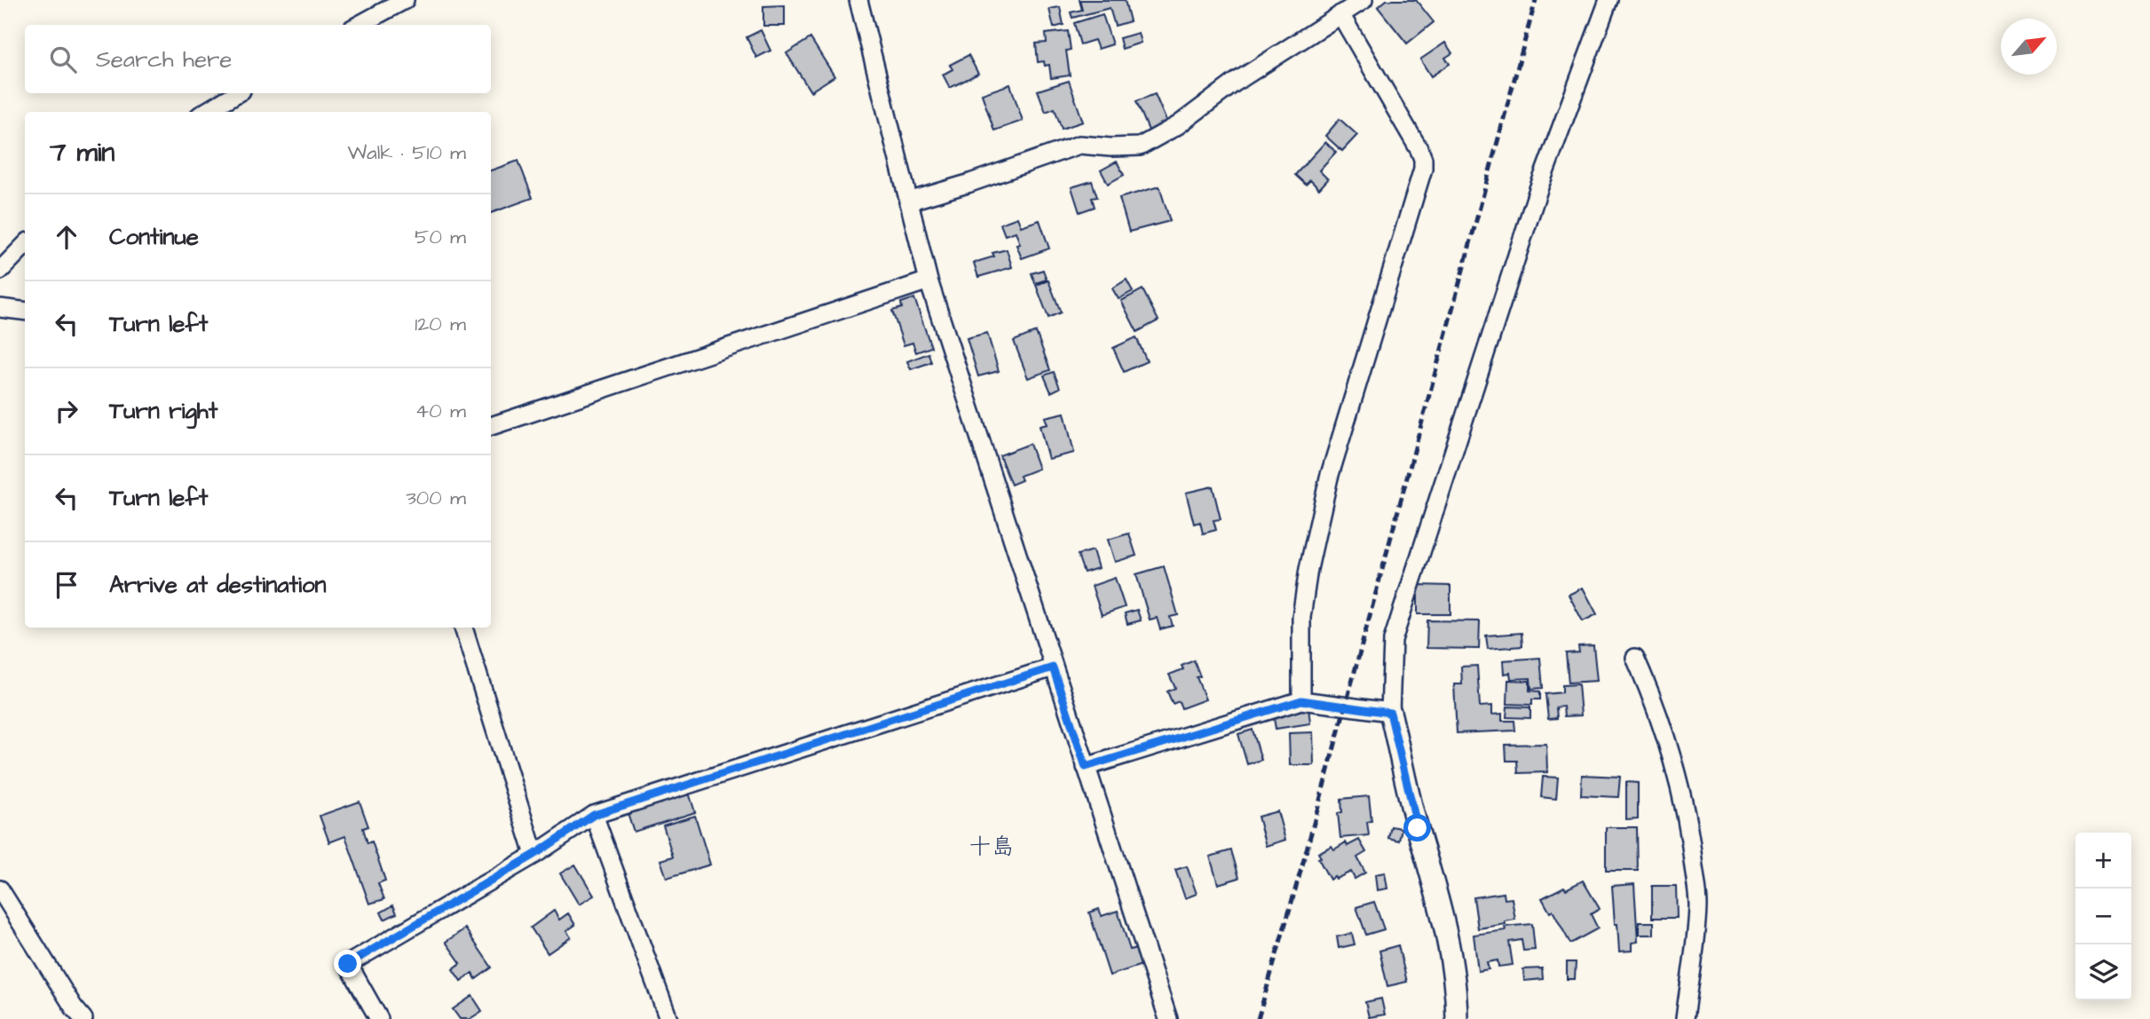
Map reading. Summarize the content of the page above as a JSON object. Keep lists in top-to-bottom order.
{
  "districts": ["十島"],
  "north": "top right",
  "page": {
    "search": "Search here",
    "heading": ["7 min", "Walk · 510 m"],
    "list": [
      ["Continue", "50 m"],
      ["Turn left", "120 m"],
      ["Turn right", "40 m"],
      ["Turn left", "300 m"],
      "Arrive at destination"
    ],
    "map_buttons": ["+", "−"]
  }
}
